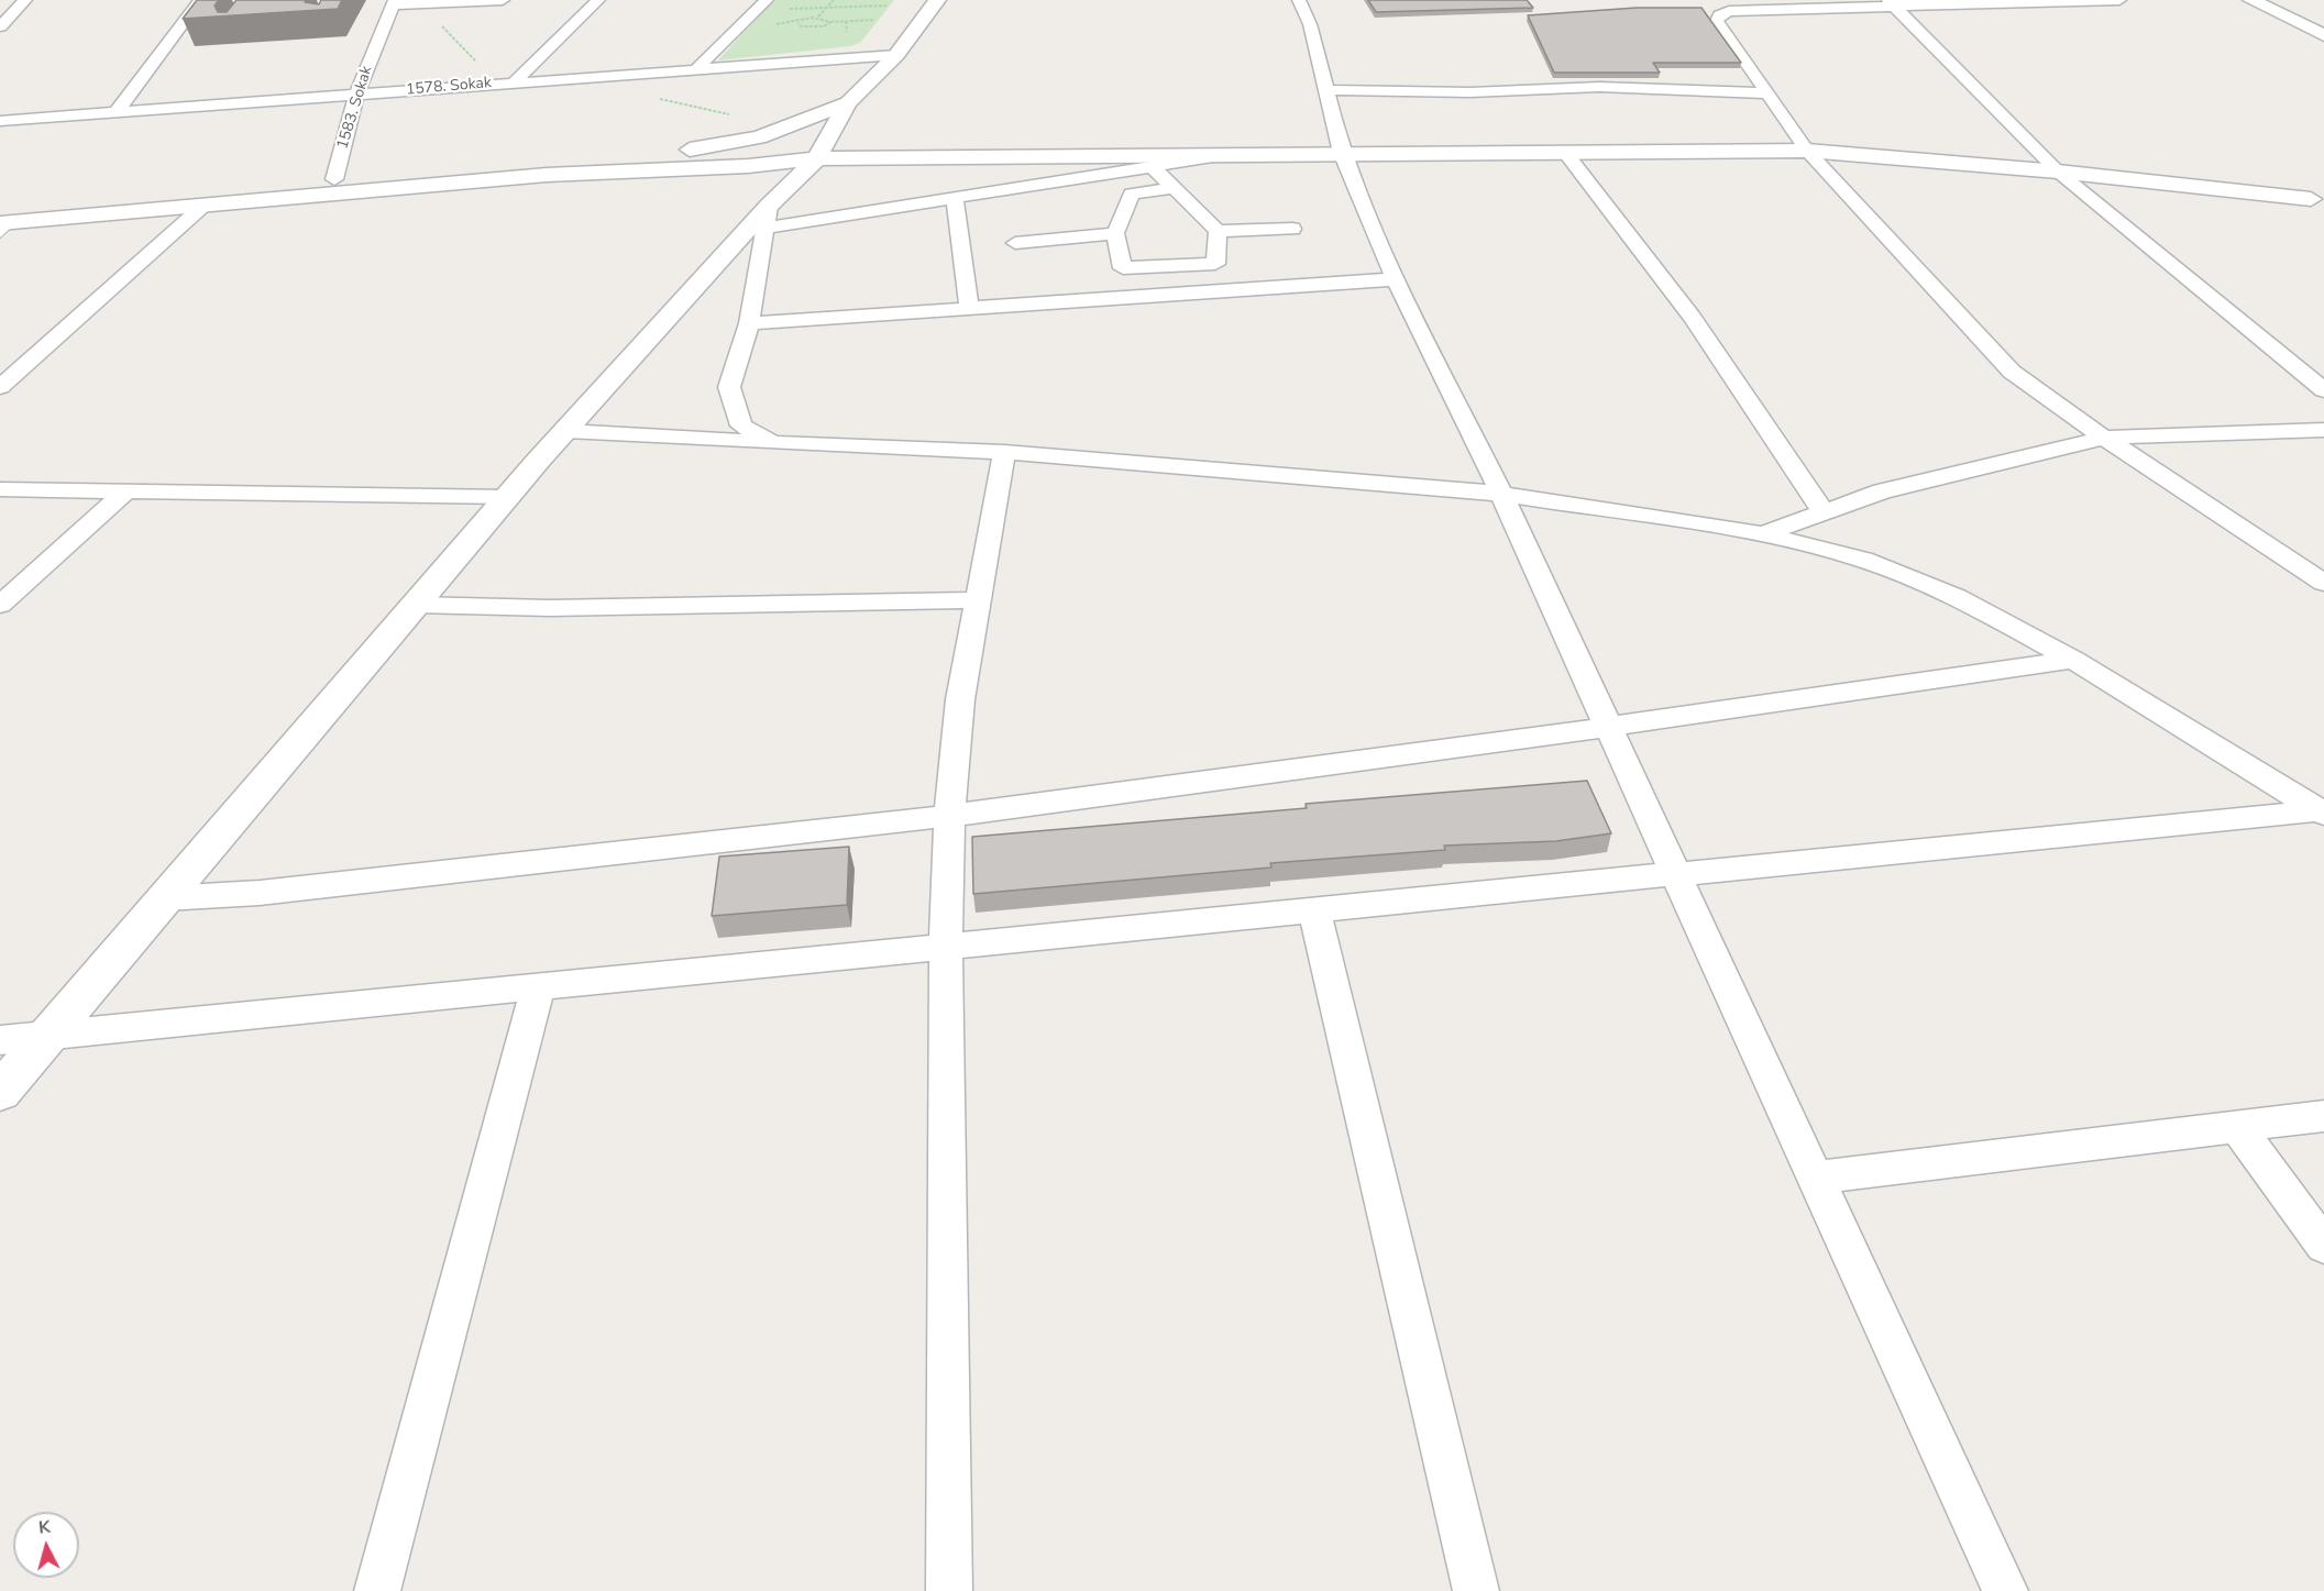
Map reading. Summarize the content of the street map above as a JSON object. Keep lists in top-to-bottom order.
{
  "streets": {
    "street": ["1578. Sokak", "1583. Sokak"]
  },
  "crossings": [
    ["1578. Sokak", "1583. Sokak"]
  ],
  "north": "top"
}
